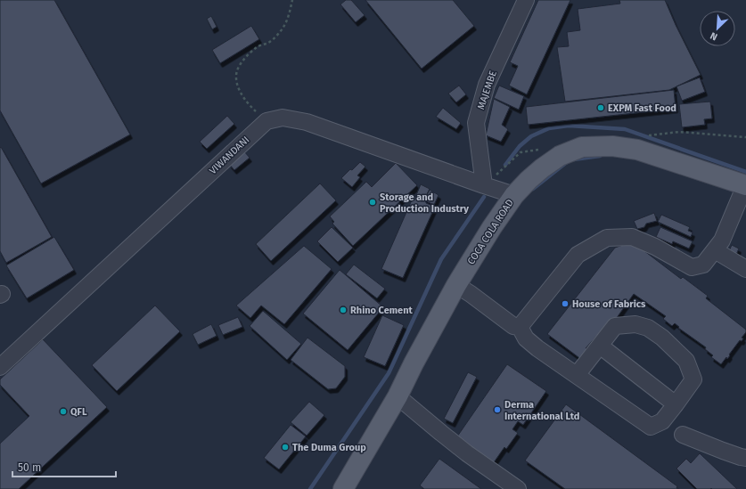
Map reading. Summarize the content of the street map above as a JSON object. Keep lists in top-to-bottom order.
{
  "streets": {
    "main road": ["COCA COLA ROAD"],
    "street": ["MAJEMBE", "VIWANDANI"]
  },
  "places": [
    "EXPM Fast Food",
    "Storage and Production Industry",
    "House of Fabrics",
    "Rhino Cement",
    "Derma International Ltd",
    "QFL",
    "The Duma Group"
  ],
  "scale_bar": "50 m",
  "north": "bottom left"
}
